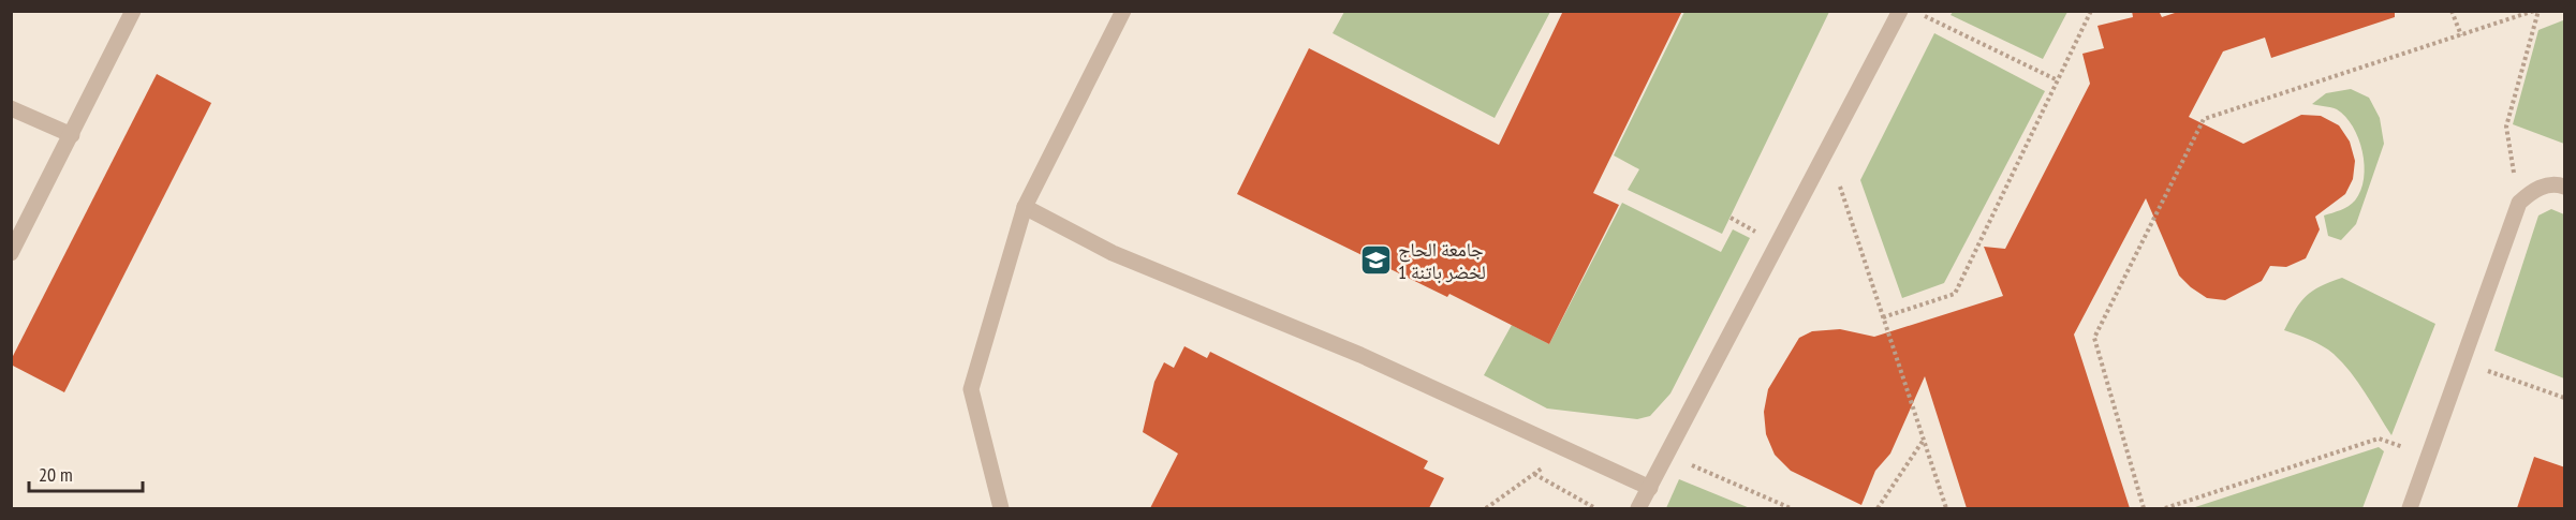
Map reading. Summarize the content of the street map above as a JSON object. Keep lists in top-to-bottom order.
{
  "places": {
    "school or university": ["جامعة الحاج لخضر باتنة 1"]
  },
  "scale_bar": "20 m"
}
